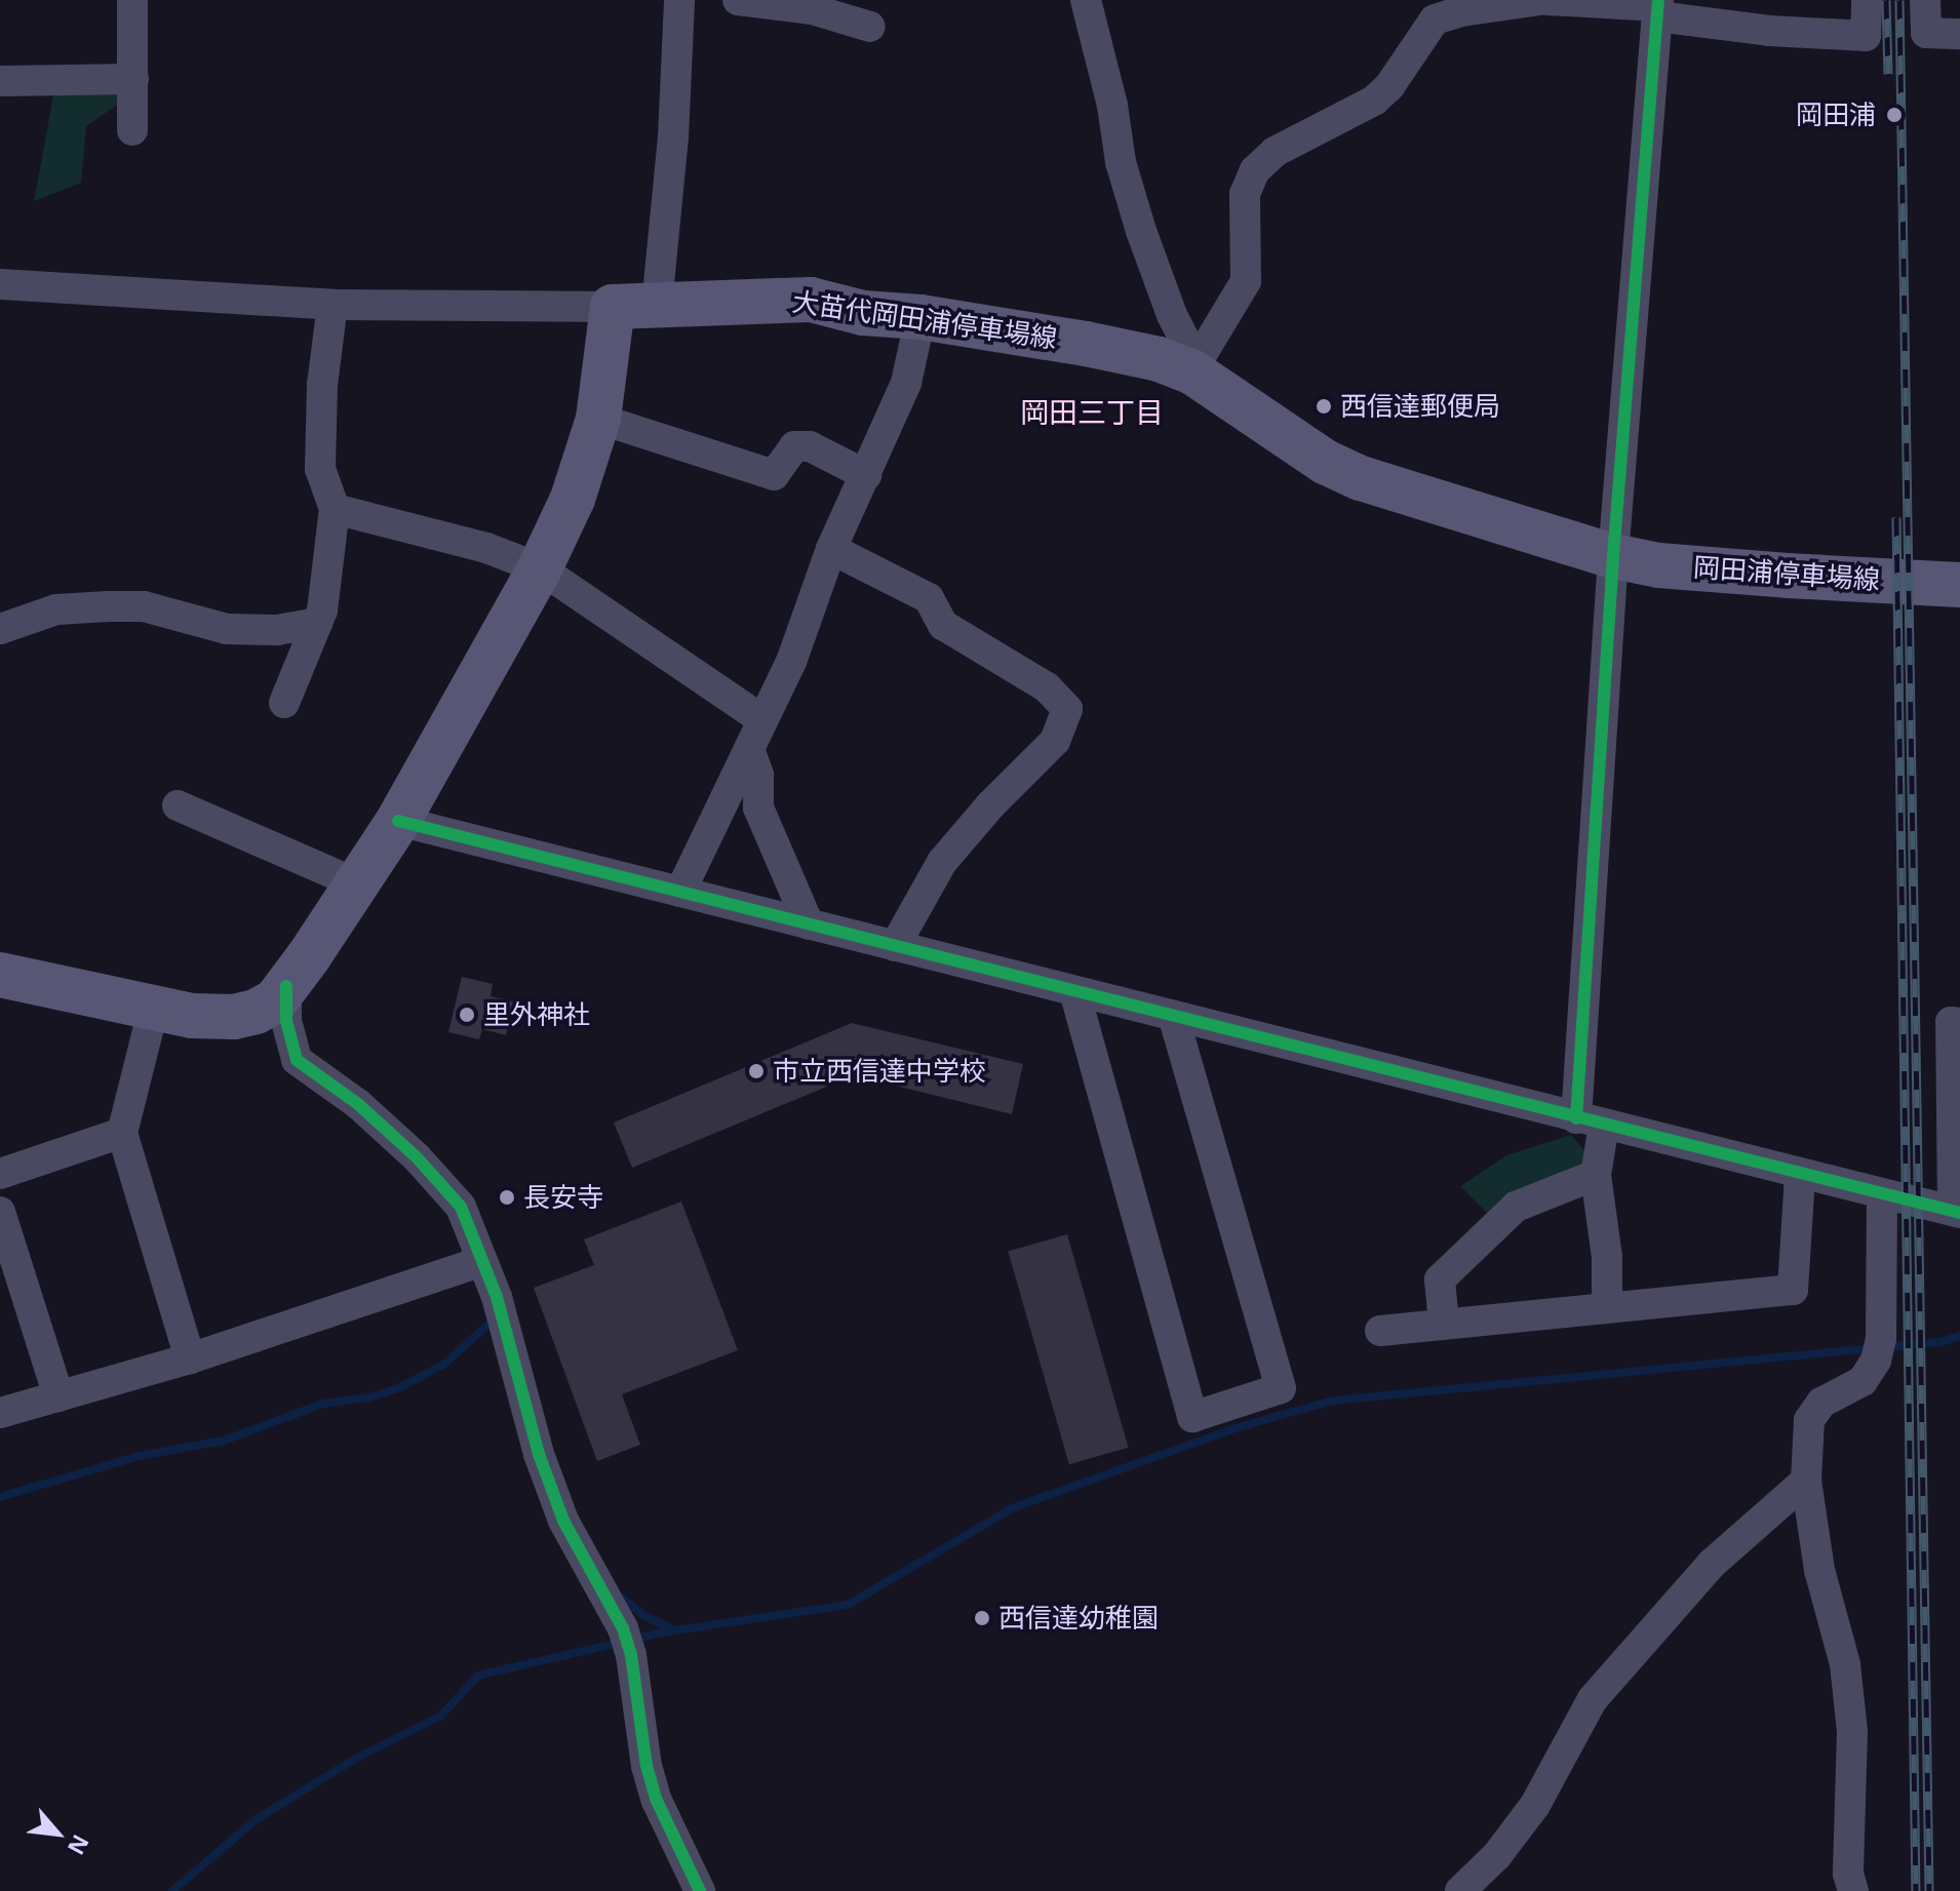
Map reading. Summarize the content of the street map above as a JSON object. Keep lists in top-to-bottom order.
{
  "streets": {
    "main road": ["大苗代岡田浦停車場線", "岡田浦停車場線"]
  },
  "crossings": [
    ["大苗代岡田浦停車場線", "岡田浦停車場線"]
  ],
  "districts": ["岡田三丁目"],
  "places": [
    "岡田浦",
    "西信達郵便局",
    "里外神社",
    "市立西信達中学校",
    "長安寺",
    "西信達幼稚園"
  ],
  "north": "bottom right"
}
